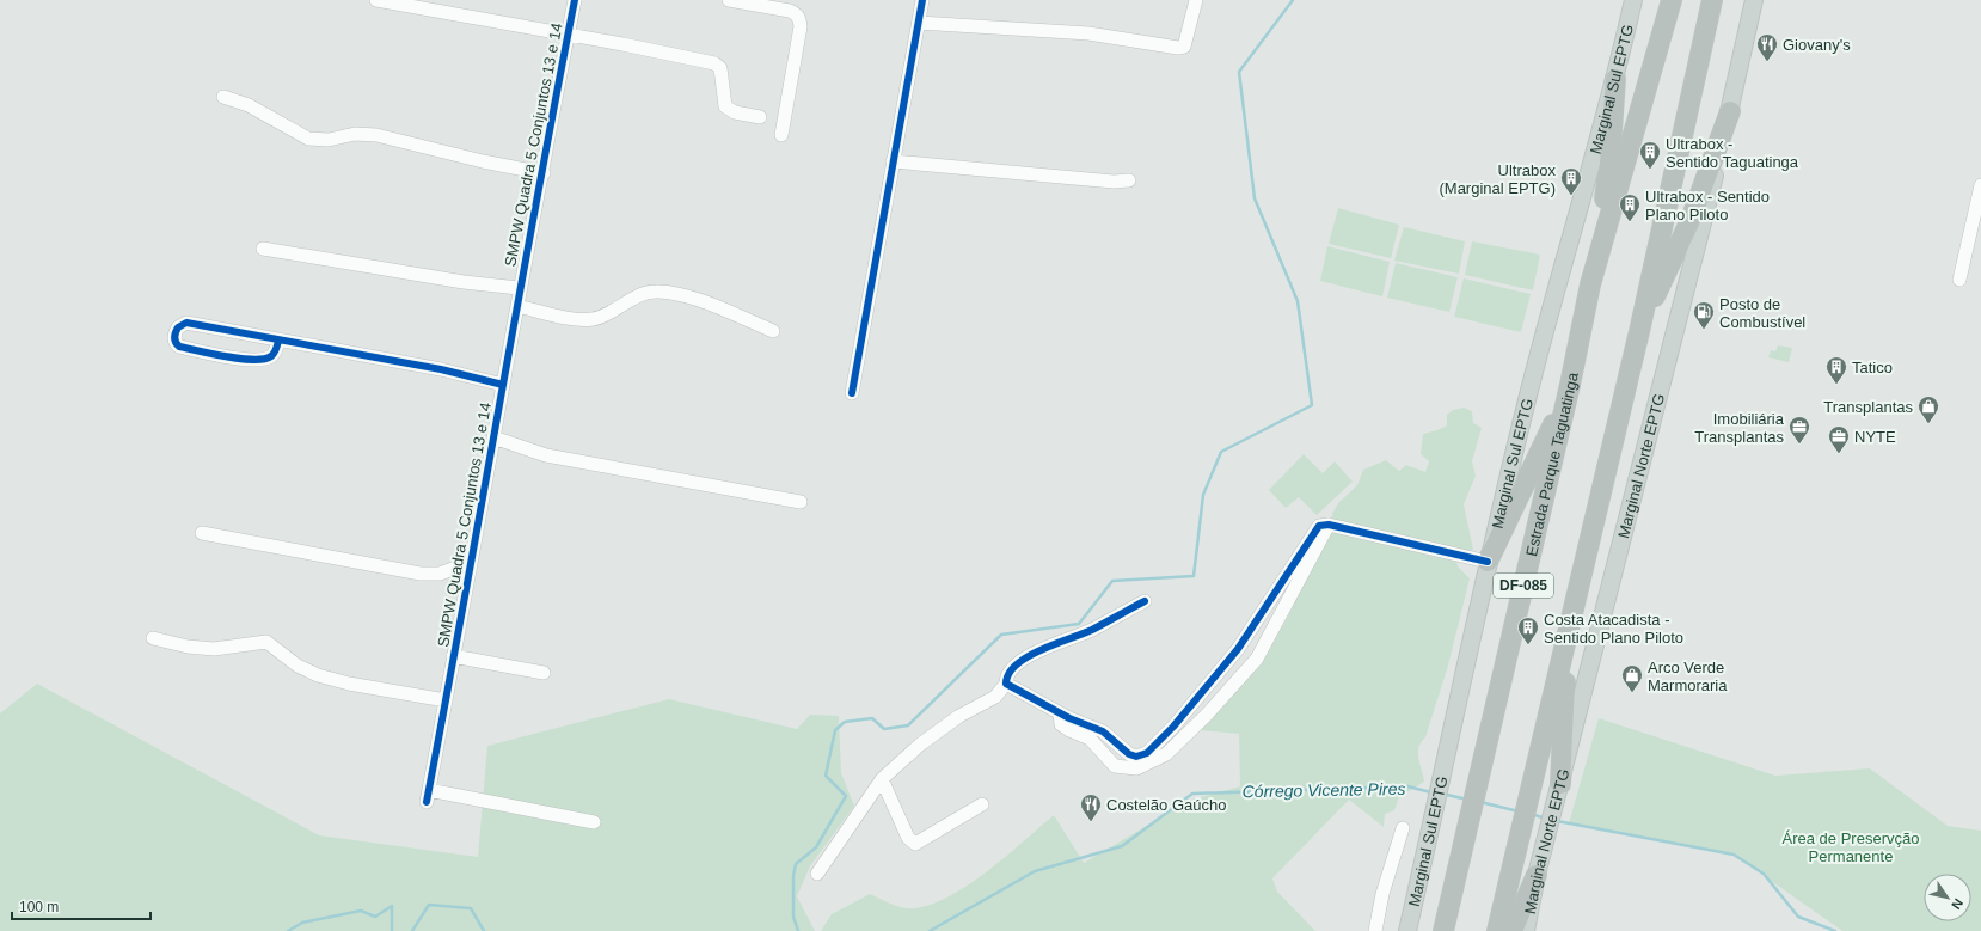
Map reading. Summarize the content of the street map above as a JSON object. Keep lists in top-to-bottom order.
{
  "streets": {
    "highway": ["Estrada Parque Taguatinga", "DF-085"],
    "main road": ["Marginal Sul EPTG", "Marginal Norte EPTG"],
    "street": ["SMPW Quadra 5 Conjuntos 13 e 14"]
  },
  "water": ["Córrego Vicente Pires"],
  "parks": ["Área de Preservção Permanente"],
  "places": {
    "restaurant": ["Giovany's", "Costelão Gaúcho"],
    "building": [
      "Ultrabox - Sentido Taguatinga",
      "Ultrabox (Marginal EPTG)",
      "Ultrabox - Sentido Plano Piloto",
      "Tatico",
      "Costa Atacadista - Sentido Plano Piloto"
    ],
    "fuel station": ["Posto de Combustível"],
    "shop": ["Transplantas", "Arco Verde Marmoraria"],
    "office": ["Imobiliária Transplantas", "NYTE"]
  },
  "scale_bar": "100 m",
  "north": "bottom right"
}
